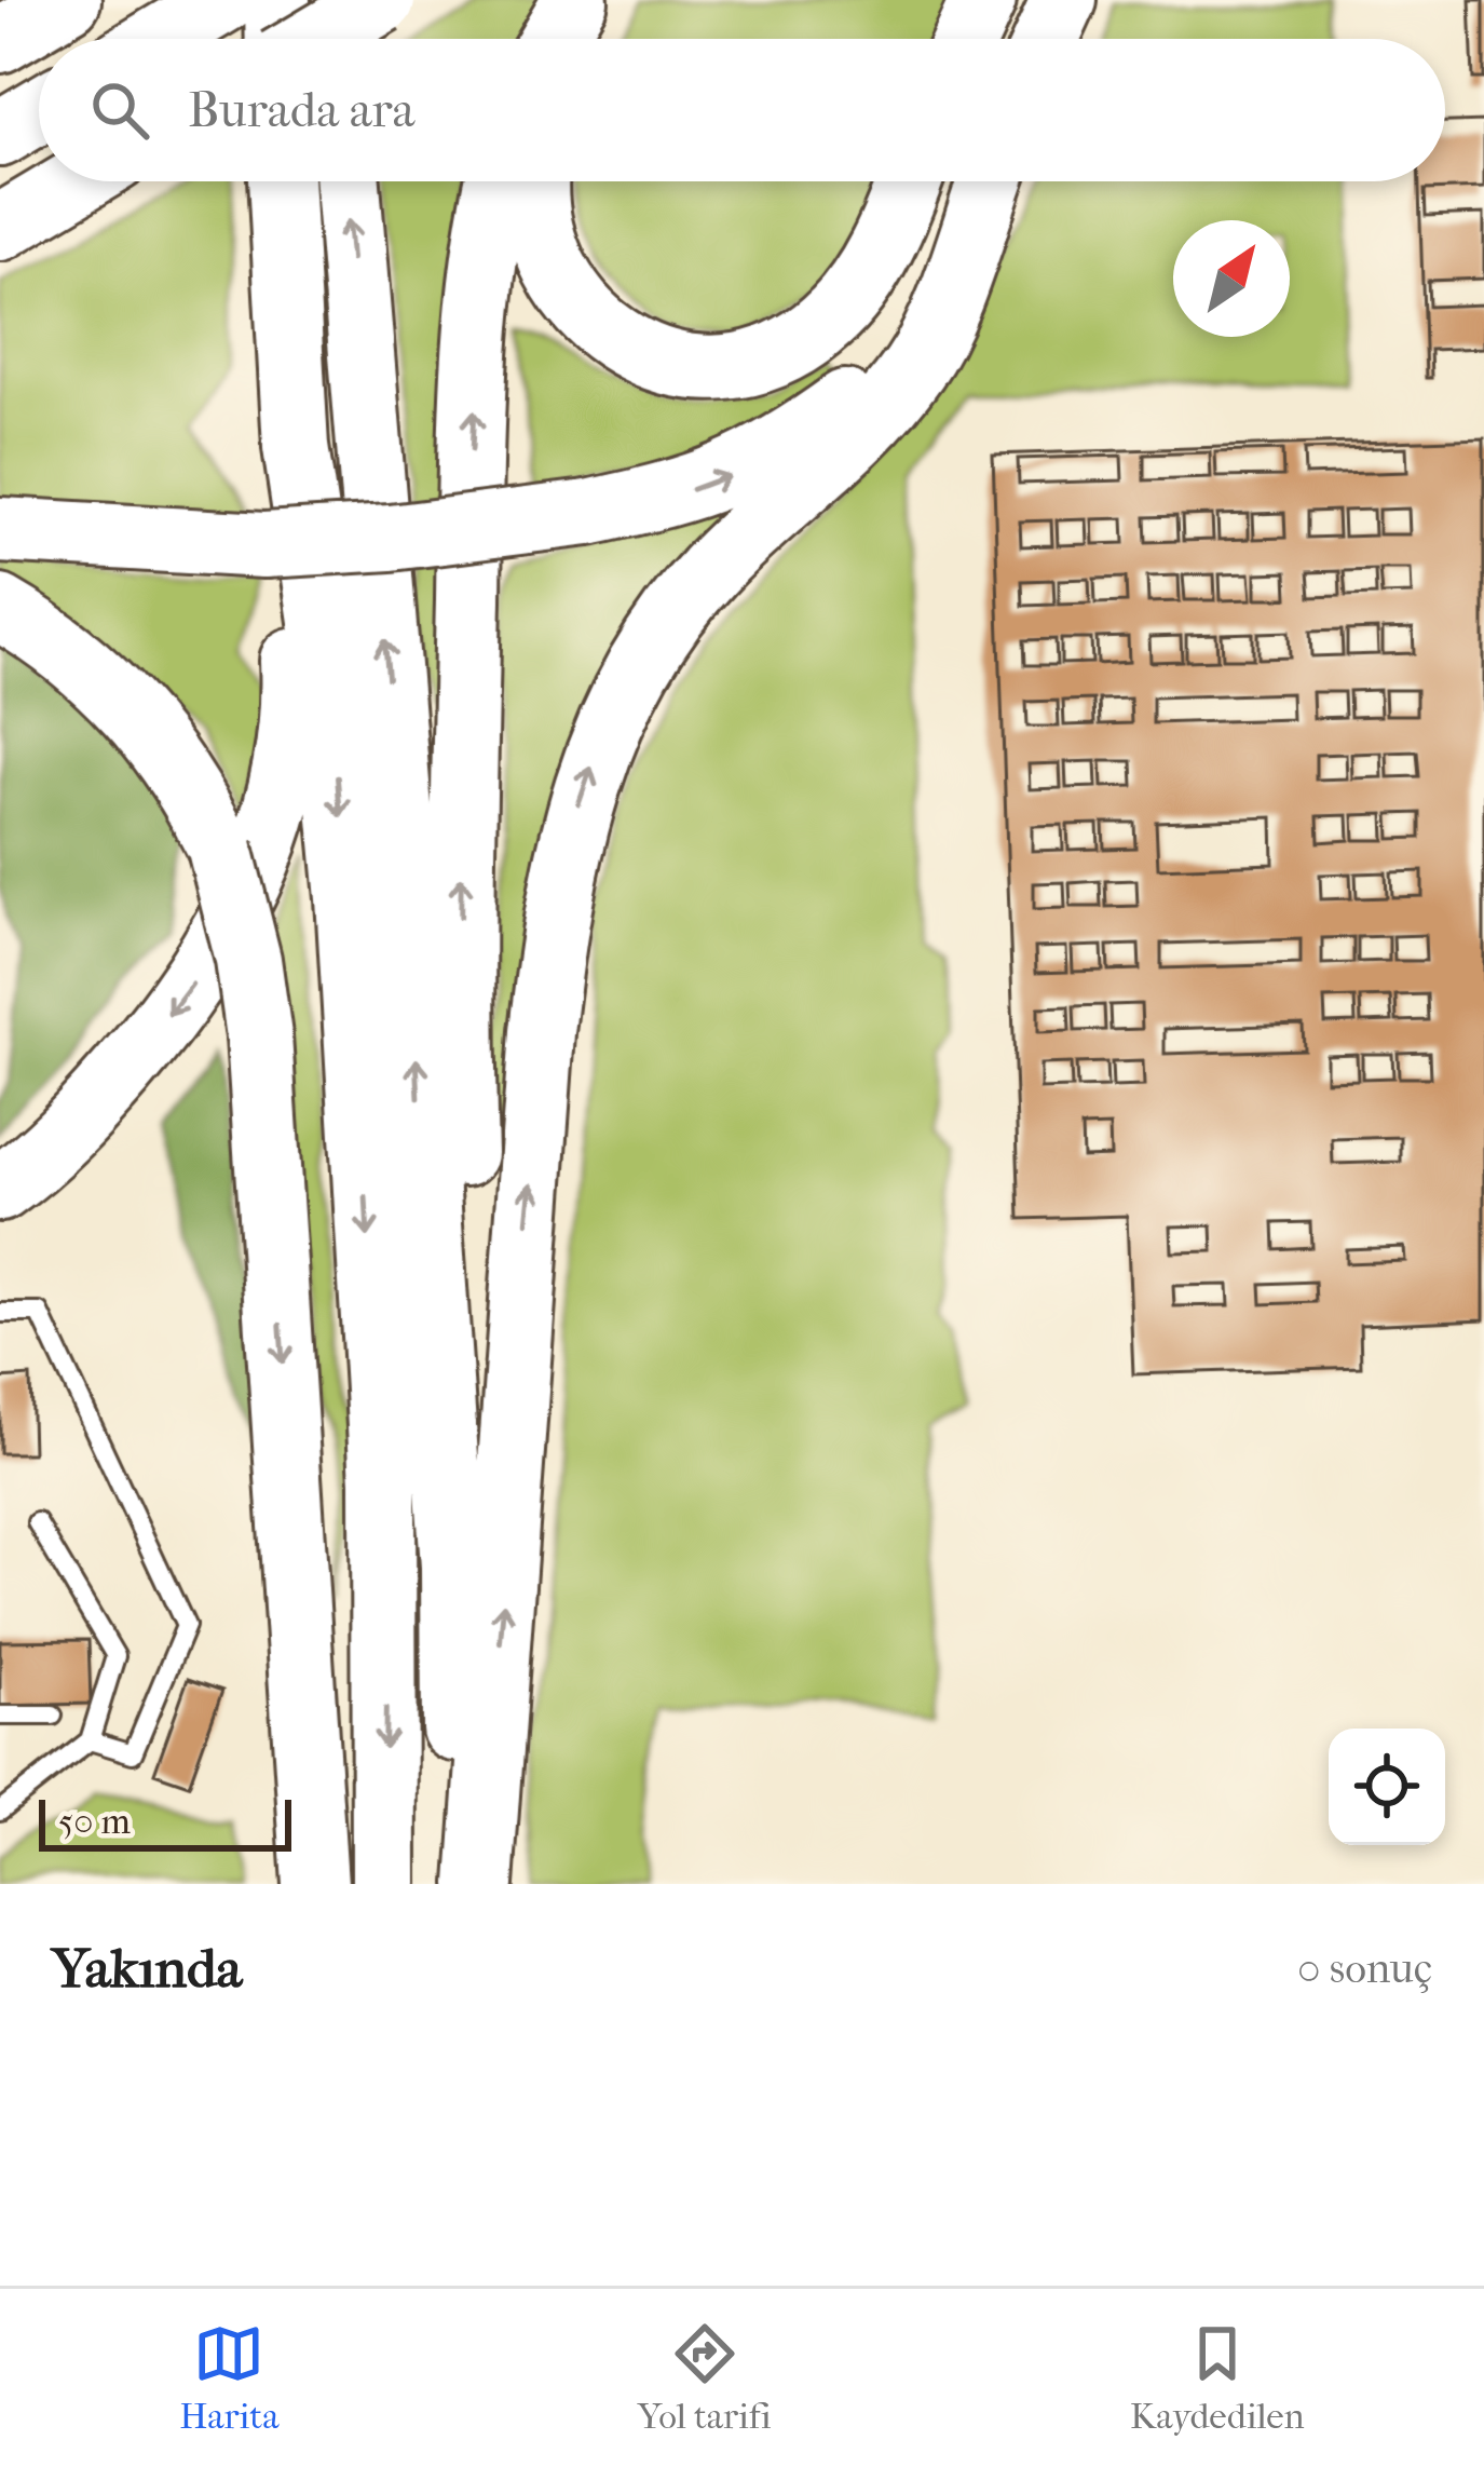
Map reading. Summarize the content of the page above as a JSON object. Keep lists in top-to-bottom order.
{
  "scale_bar": "50 m",
  "north": "top right",
  "page": {
    "search": "Burada ara",
    "scale": "50 m",
    "heading": ["Yakında", "0 sonuç"],
    "nav": ["Harita", "Yol tarifi", "Kaydedilen"]
  }
}
